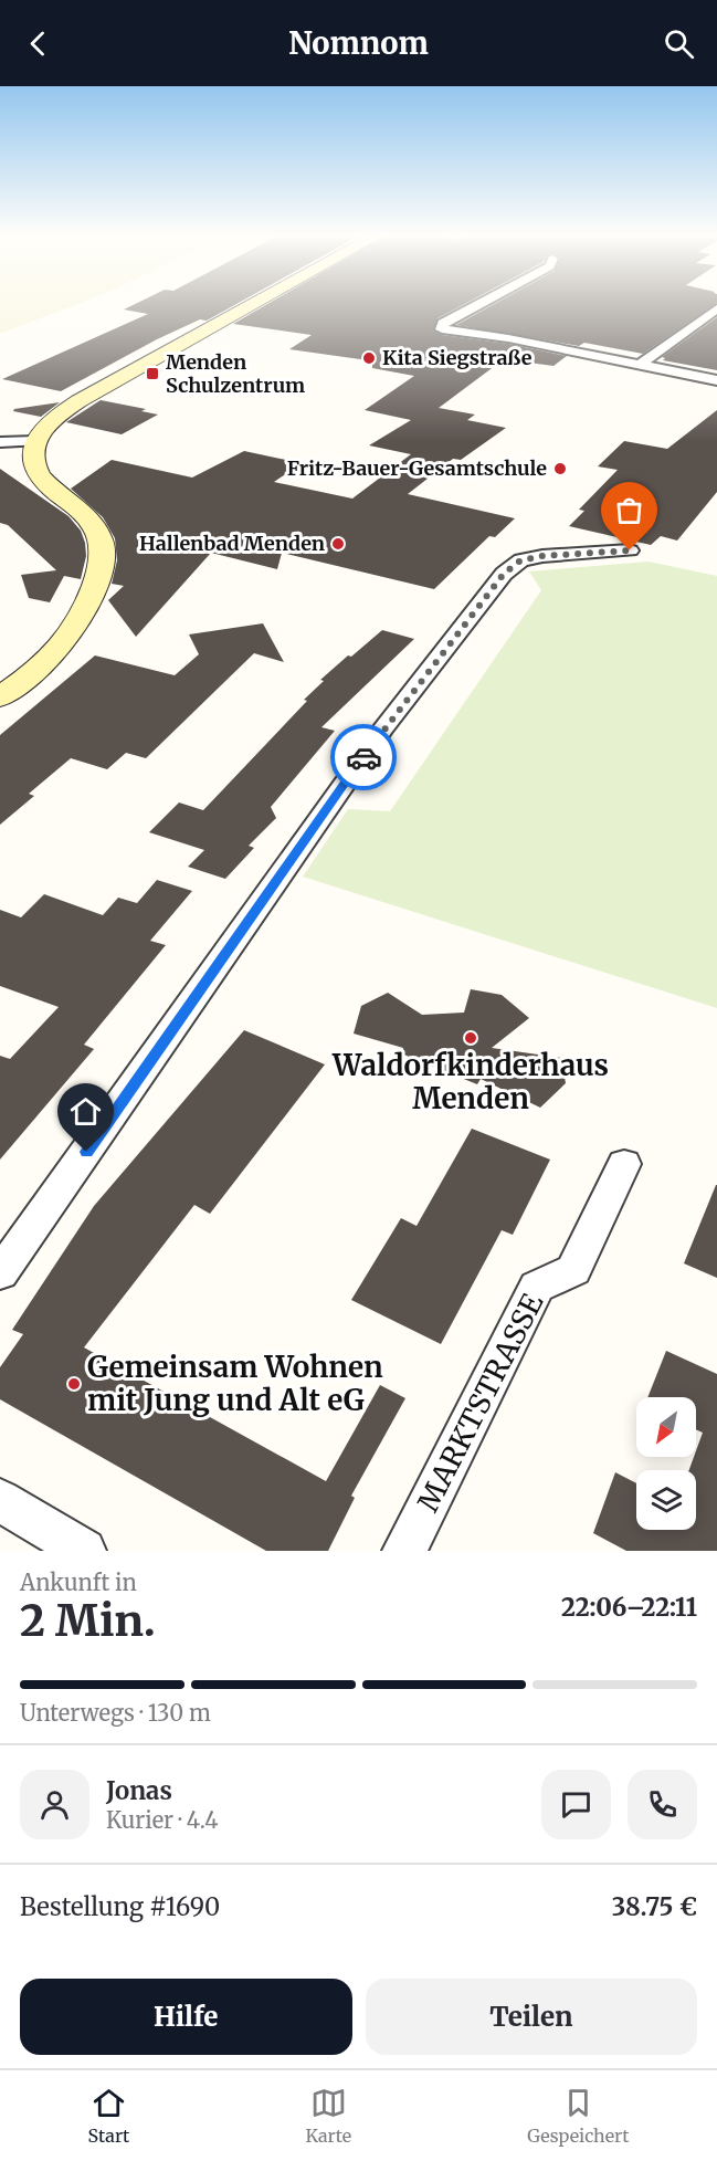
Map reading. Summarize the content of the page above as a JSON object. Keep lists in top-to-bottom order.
{
  "streets": {
    "street": ["MARKTSTRASSE"]
  },
  "places": {
    "other": [
      "Kita Siegstraße",
      "Fritz-Bauer-Gesamtschule",
      "Hallenbad Menden",
      "Waldorfkinderhaus Menden",
      "Gemeinsam Wohnen mit Jung und Alt eG"
    ],
    "transit": ["Menden Schulzentrum"]
  },
  "north": "bottom left",
  "page": {
    "header": "Nomnom",
    "heading": ["2 Min.", "Ankunft in", "22:06–22:11"],
    "panel": [
      "Jonas",
      "Kurier · 4.4",
      "Bestellung #1690",
      "38.75 €"
    ],
    "bar": "Unterwegs · 130 m",
    "buttons": ["Hilfe", "Teilen"],
    "tabs": ["Start", "Karte", "Gespeichert"]
  }
}
